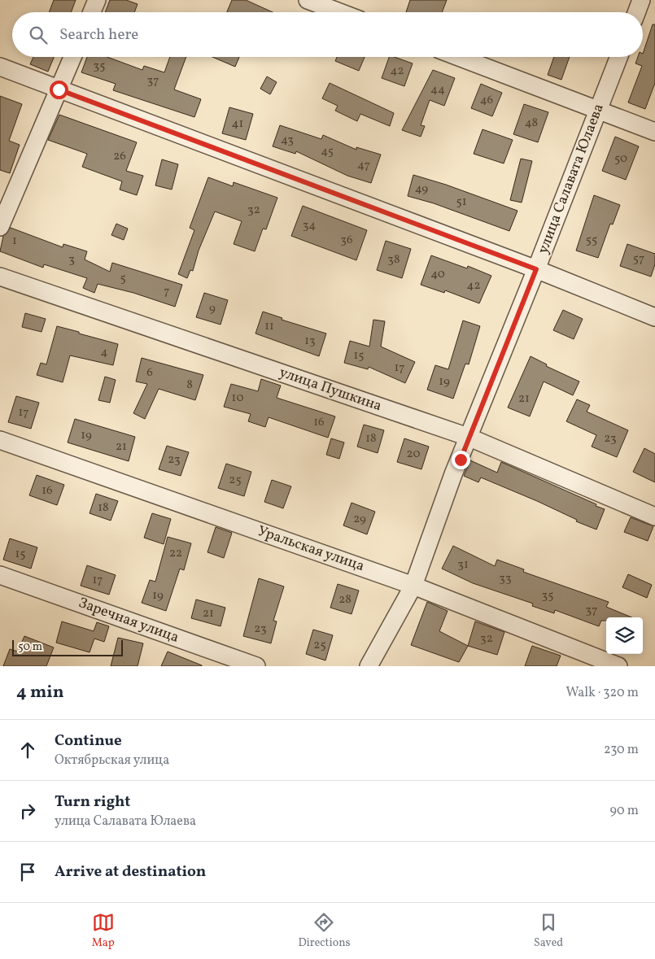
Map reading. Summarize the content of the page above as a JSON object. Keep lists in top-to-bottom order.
{
  "streets": {
    "street": [
      "улица Салавата Юлаева",
      "улица Пушкина",
      "Уральская улица",
      "Заречная улица"
    ]
  },
  "crossings": [
    ["улица Салавата Юлаева", "улица Пушкина"],
    ["улица Салавата Юлаева", "Уральская улица"]
  ],
  "house_numbers": [
    "35",
    "42",
    "37",
    "44",
    "46",
    "48",
    "41",
    "43",
    "45",
    "26",
    "50",
    "47",
    "49",
    "51",
    "32",
    "34",
    "36",
    "55",
    "1",
    "57",
    "3",
    "38",
    "40",
    "5",
    "42",
    "7",
    "9",
    "11",
    "13",
    "4",
    "15",
    "17",
    "6",
    "19",
    "8",
    "10",
    "21",
    "17",
    "16",
    "19",
    "18",
    "23",
    "21",
    "20",
    "23",
    "25",
    "16",
    "18",
    "29",
    "22",
    "15",
    "31",
    "33",
    "17",
    "19",
    "35",
    "28",
    "37",
    "21",
    "23",
    "32",
    "25"
  ],
  "scale_bar": "50 m",
  "page": {
    "search": "Search here",
    "scale": "50 m",
    "heading": ["4 min", "Walk · 320 m"],
    "list": [
      ["Continue", "Октябрьская улица", "230 m"],
      ["Turn right", "улица Салавата Юлаева", "90 m"],
      "Arrive at destination"
    ],
    "nav": ["Map", "Directions", "Saved"]
  }
}
